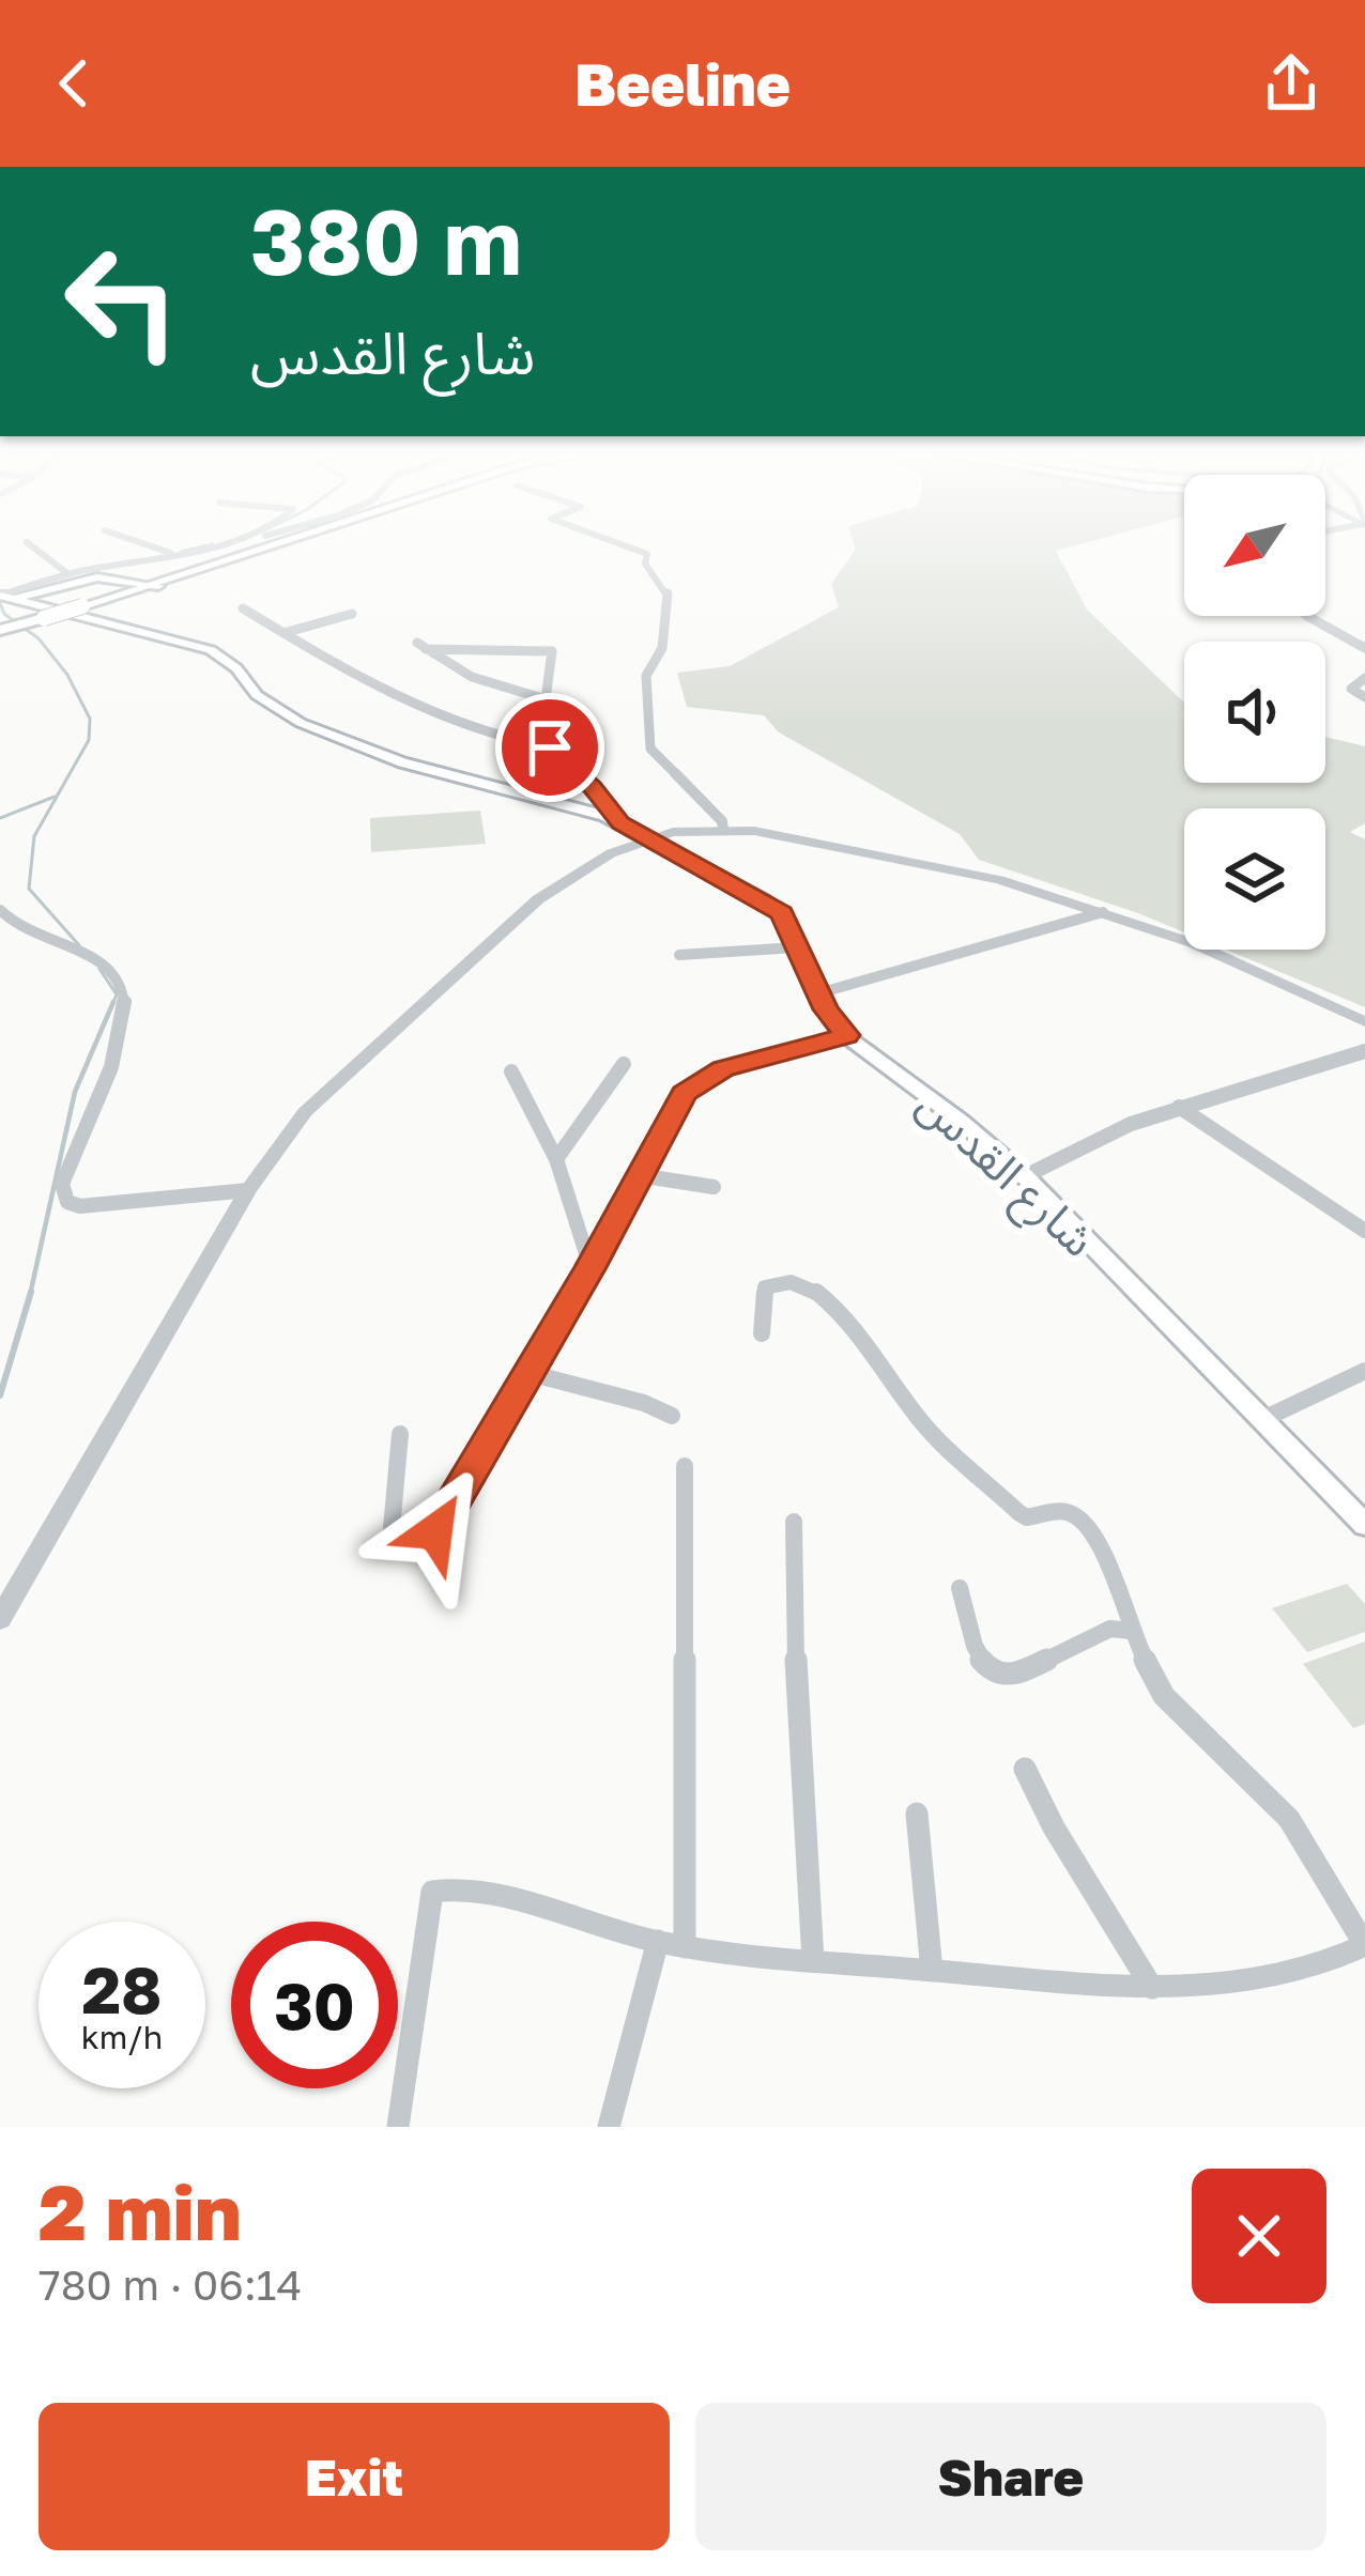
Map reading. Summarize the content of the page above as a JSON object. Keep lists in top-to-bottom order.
{
  "streets": {
    "main road": ["شارع القدس"]
  },
  "north": "bottom left",
  "page": {
    "header": "Beeline",
    "turn": ["380 m", "شارع القدس"],
    "speed": "28 km/h",
    "limit": "30",
    "heading": ["2 min", "780 m · 06:14"],
    "buttons": ["Exit", "Share"]
  }
}
